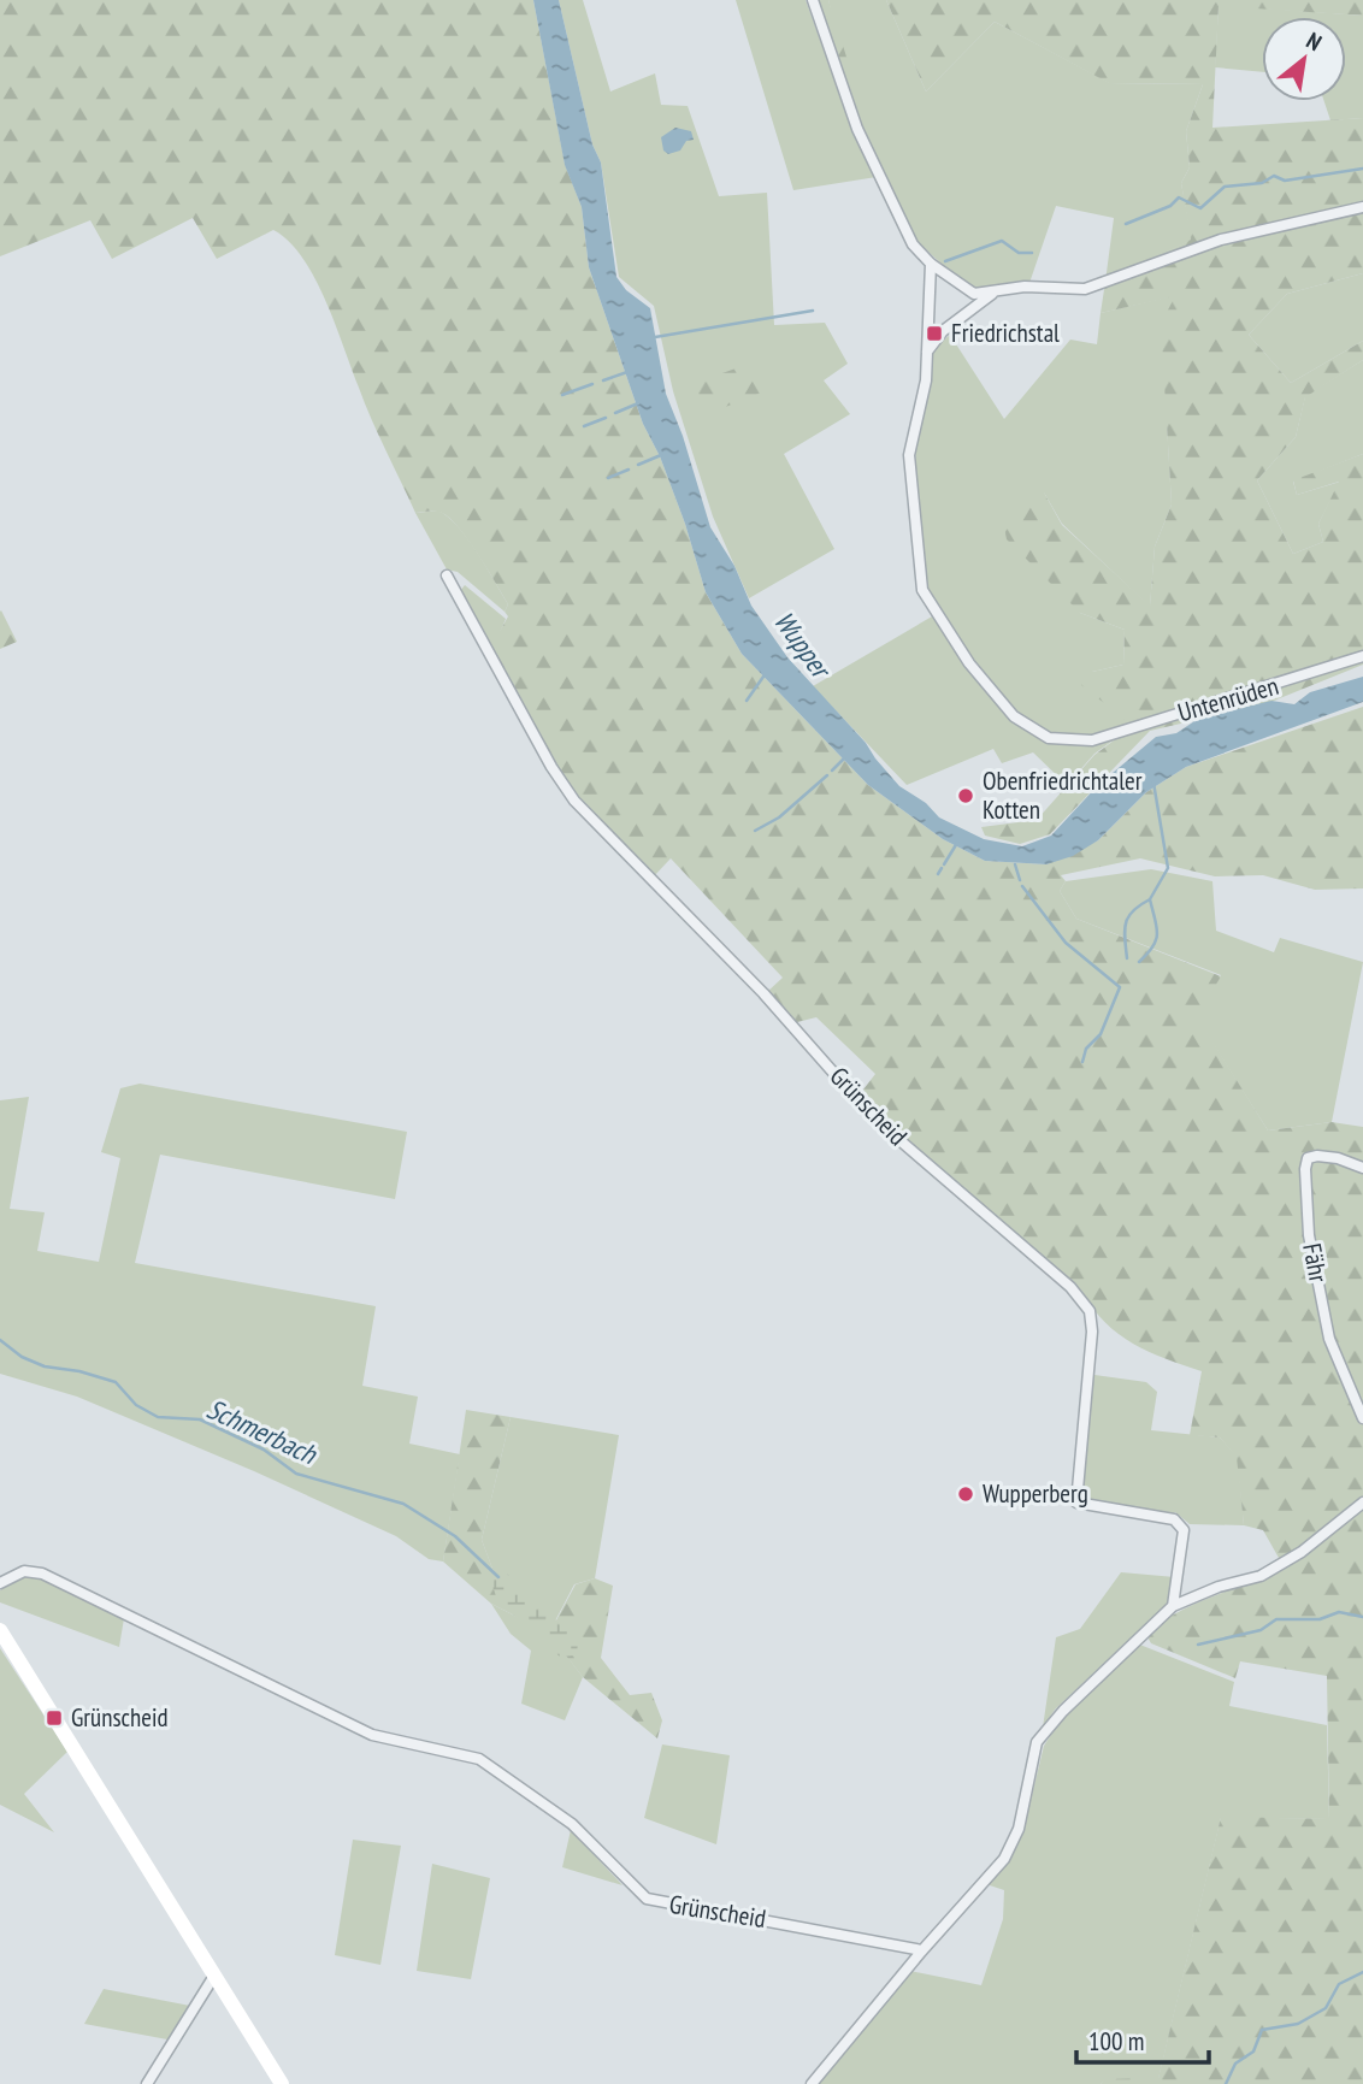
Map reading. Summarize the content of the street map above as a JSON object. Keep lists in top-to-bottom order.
{
  "streets": {
    "street": ["Untenrüden", "Grünscheid", "Fähr"]
  },
  "water": ["Wupper", "Schmerbach"],
  "places": {
    "transit": ["Friedrichstal", "Grünscheid"],
    "other": ["Obenfriedrichtaler Kotten", "Wupperberg"]
  },
  "scale_bar": "100 m",
  "north": "top right"
}
